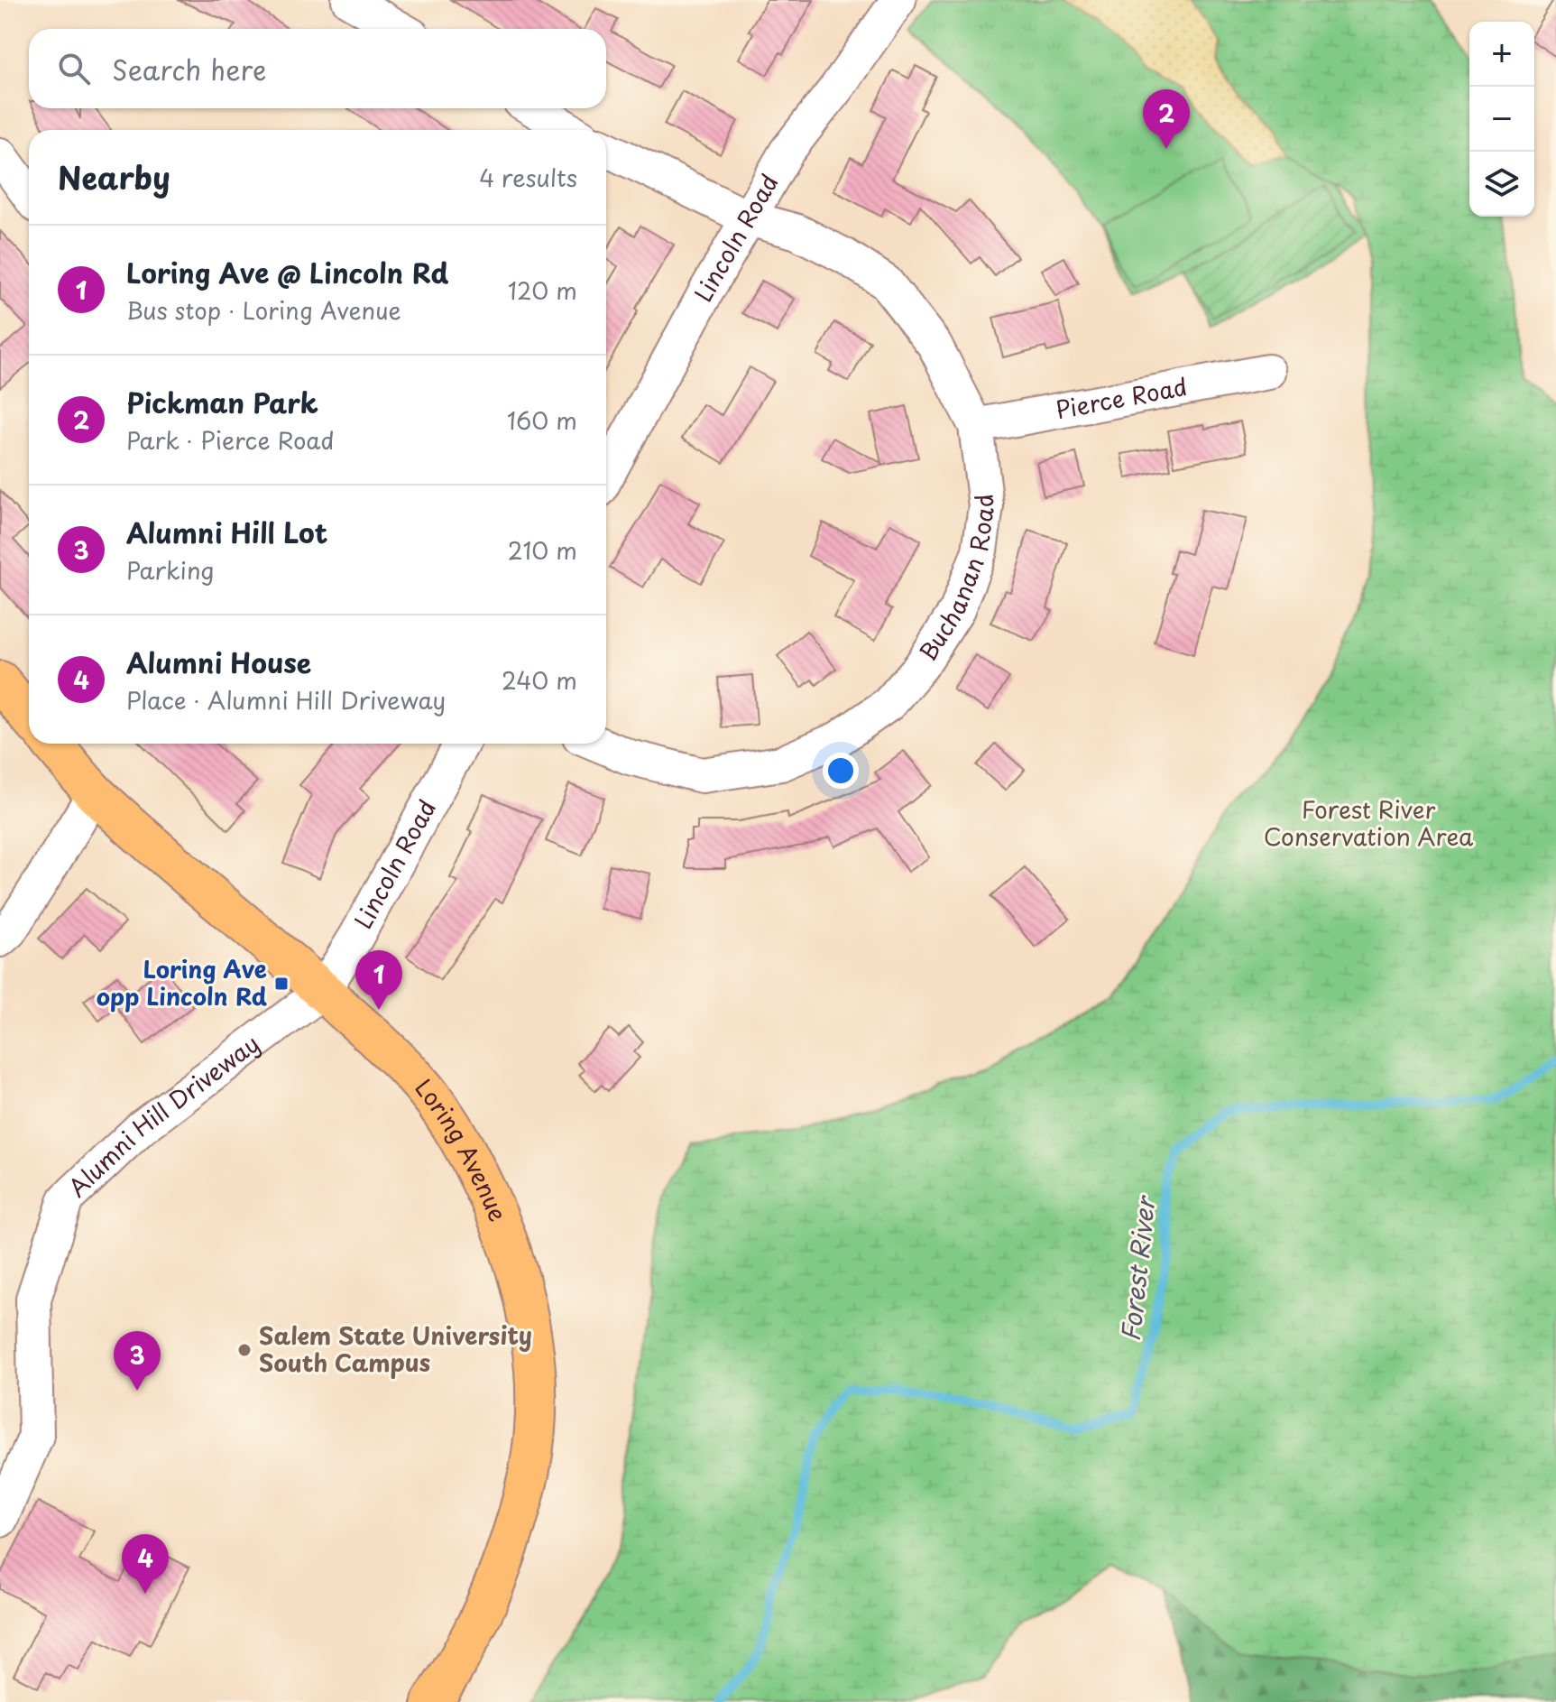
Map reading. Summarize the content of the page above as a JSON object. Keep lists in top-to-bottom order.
{
  "streets": {
    "highway": ["Loring Avenue"],
    "street": [
      "Lincoln Road",
      "Pierce Road",
      "Buchanan Road",
      "Alumni Hill Driveway"
    ]
  },
  "crossings": [
    ["Lincoln Road", "Buchanan Road"],
    ["Lincoln Road", "Alumni Hill Driveway"],
    ["Lincoln Road", "Loring Avenue"],
    ["Pierce Road", "Buchanan Road"],
    ["Alumni Hill Driveway", "Loring Avenue"]
  ],
  "water": ["Forest River"],
  "parks": ["Forest River Conservation Area"],
  "places": {
    "transit": ["Loring Ave opp Lincoln Rd"],
    "other": ["Salem State University South Campus"]
  },
  "page": {
    "map_buttons": ["+", "−"],
    "search": "Search here",
    "pins": [
      "2",
      "1",
      "3",
      "4"
    ],
    "heading": ["Nearby", "4 results"],
    "list": [
      {
        "mark": "1",
        "name": "Loring Ave @ Lincoln Rd",
        "note": "Bus stop · Loring Avenue",
        "value": "120 m"
      },
      {
        "mark": "2",
        "name": "Pickman Park",
        "note": "Park · Pierce Road",
        "value": "160 m"
      },
      {
        "mark": "3",
        "name": "Alumni Hill Lot",
        "note": "Parking",
        "value": "210 m"
      },
      {
        "mark": "4",
        "name": "Alumni House",
        "note": "Place · Alumni Hill Driveway",
        "value": "240 m"
      }
    ]
  }
}
